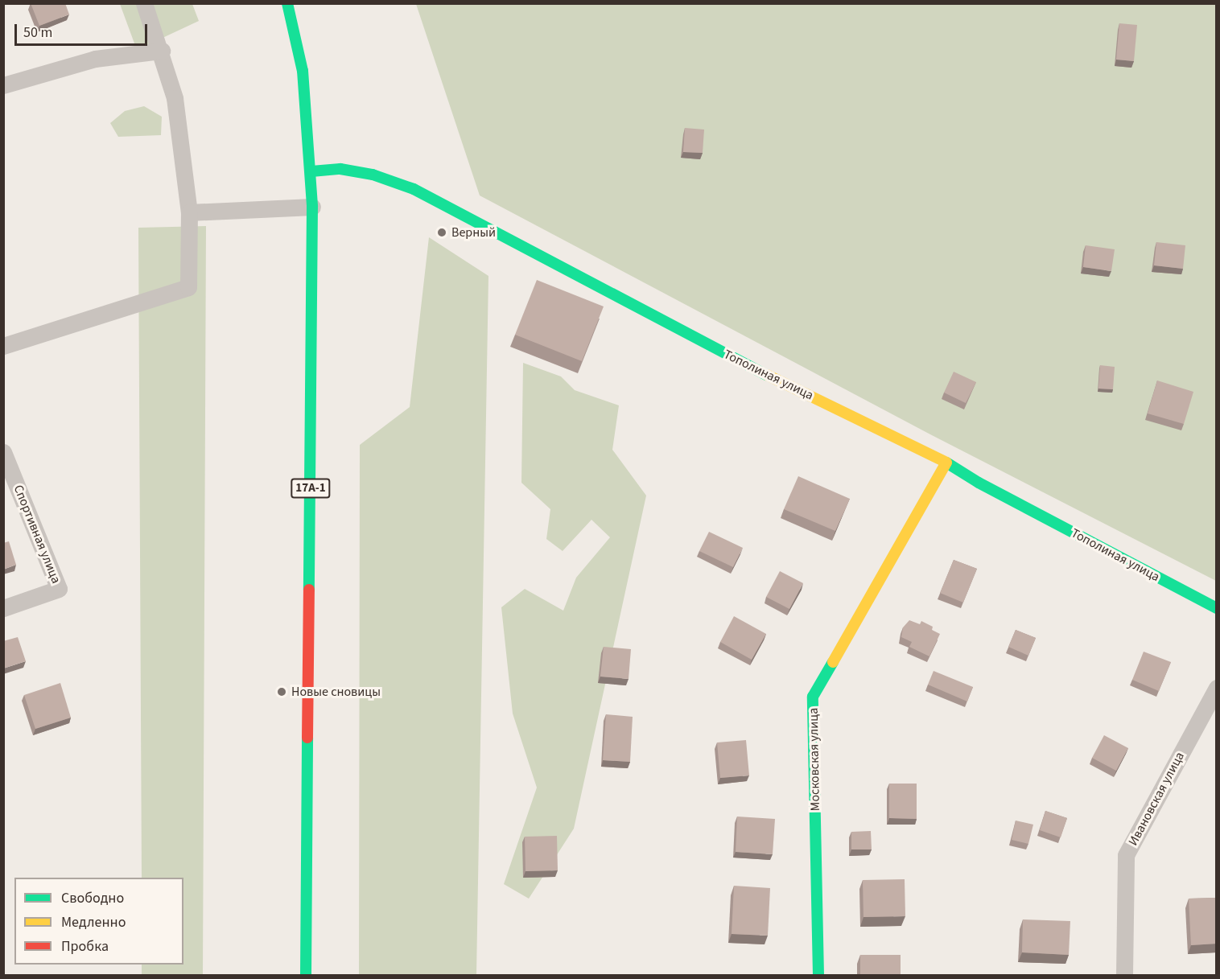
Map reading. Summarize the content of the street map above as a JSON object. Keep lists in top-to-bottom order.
{
  "streets": {
    "street": [
      "Тополиная улица",
      "17А-1",
      "Спортивная улица",
      "Московская улица",
      "Ивановская улица"
    ]
  },
  "crossings": [
    ["Тополиная улица", "17А-1"],
    ["Тополиная улица", "Московская улица"]
  ],
  "places": ["Верный", "Новые сновицы"],
  "legend": ["Свободно", "Медленно", "Пробка"],
  "scale_bar": "50 m"
}
